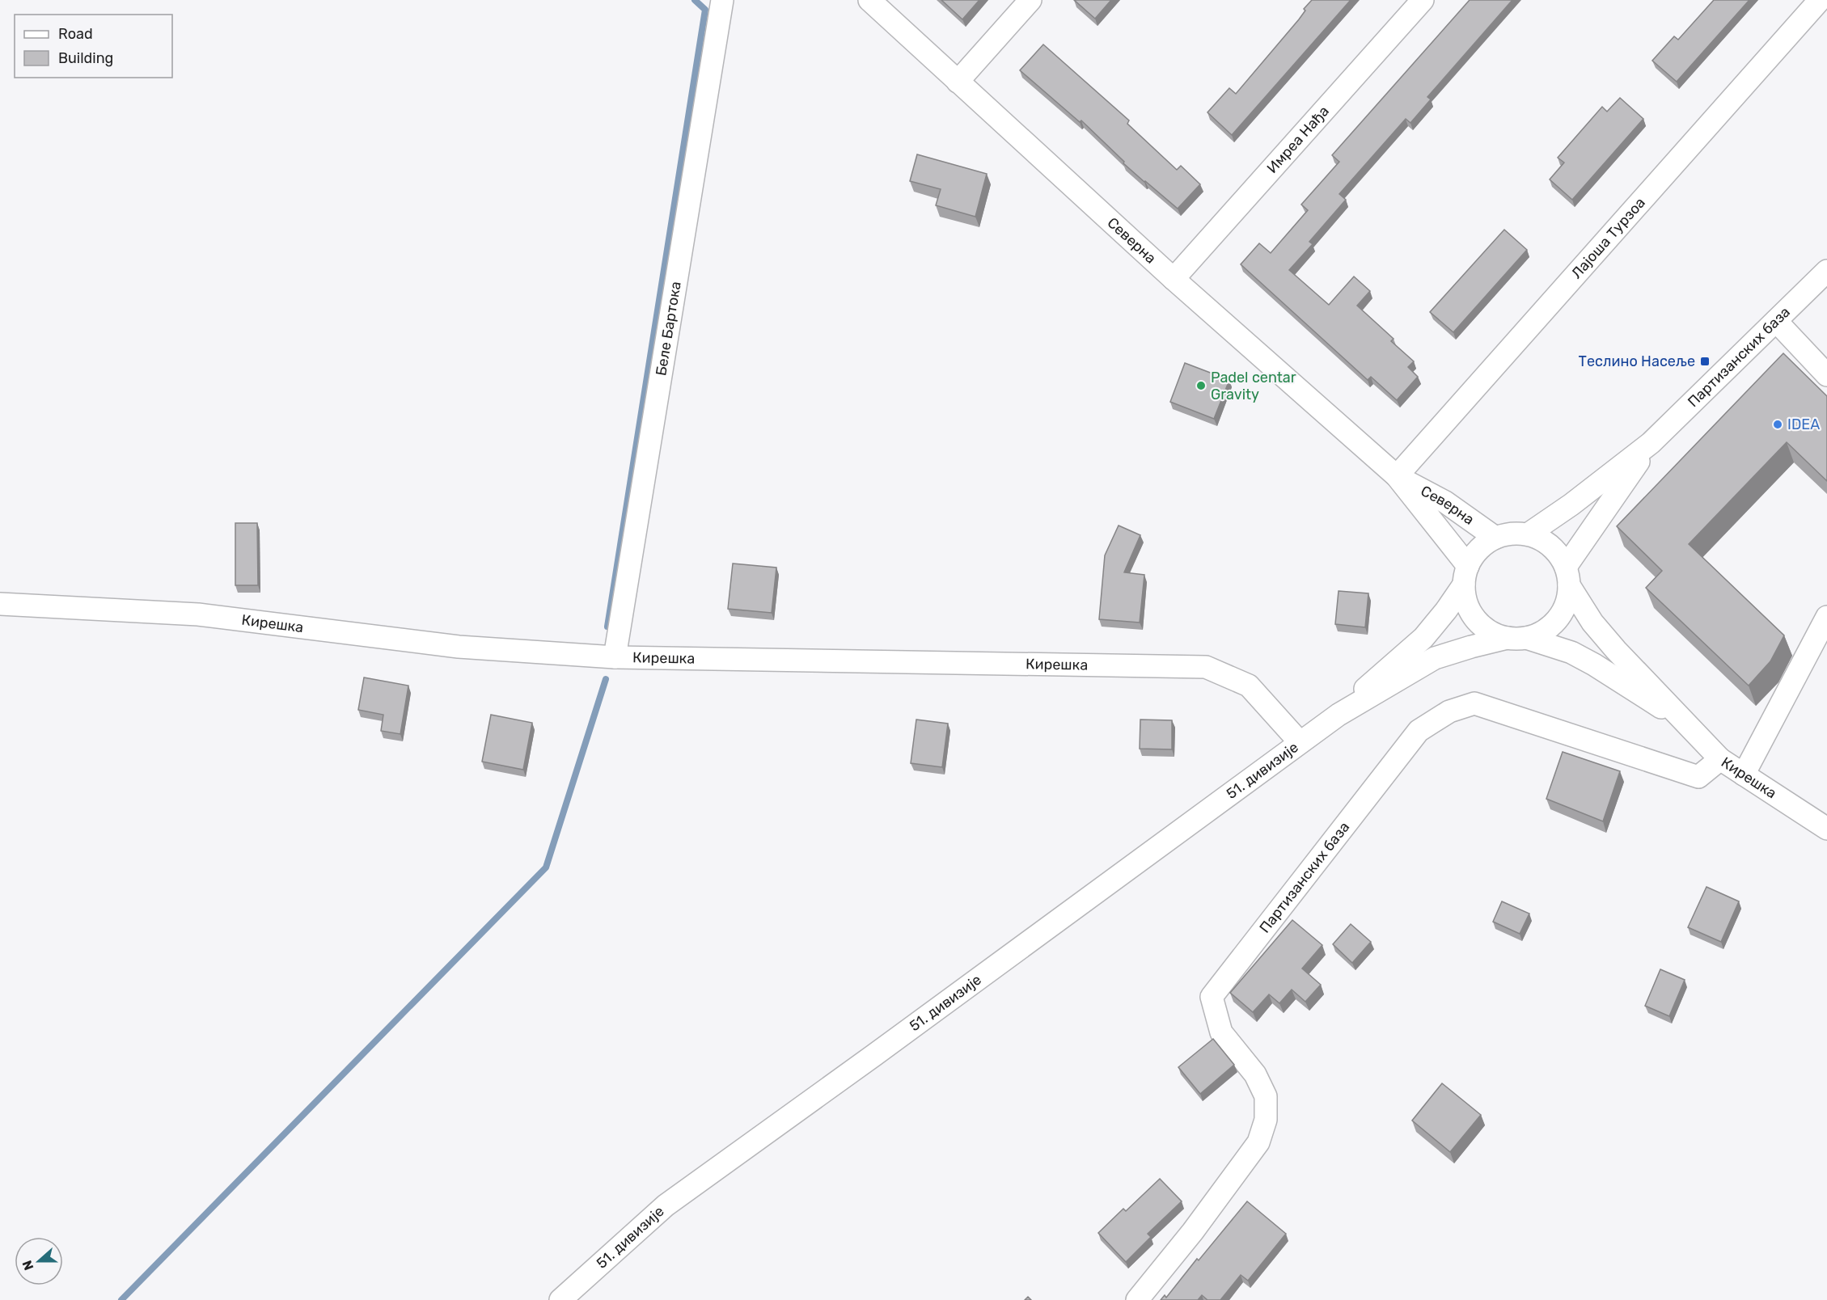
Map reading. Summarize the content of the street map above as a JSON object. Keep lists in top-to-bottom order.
{
  "streets": {
    "street": [
      "Имреа Нађа",
      "Лајоша Турзоа",
      "Северна",
      "Беле Бартока",
      "Партизанских база",
      "Кирешка",
      "51. дивизије"
    ]
  },
  "crossings": [
    ["Имреа Нађа", "Северна"],
    ["Лајоша Турзоа", "Северна"],
    ["Северна", "Партизанских база"],
    ["Северна", "Кирешка"],
    ["Северна", "51. дивизије"],
    ["Беле Бартока", "Кирешка"],
    ["Партизанских база", "Кирешка"],
    ["Партизанских база", "51. дивизије"],
    ["Кирешка", "51. дивизије"]
  ],
  "places": {
    "transit": ["Теслино Насеље"],
    "other": ["Padel centar Gravity", "IDEA"]
  },
  "legend": ["Road", "Building"],
  "north": "left"
}
